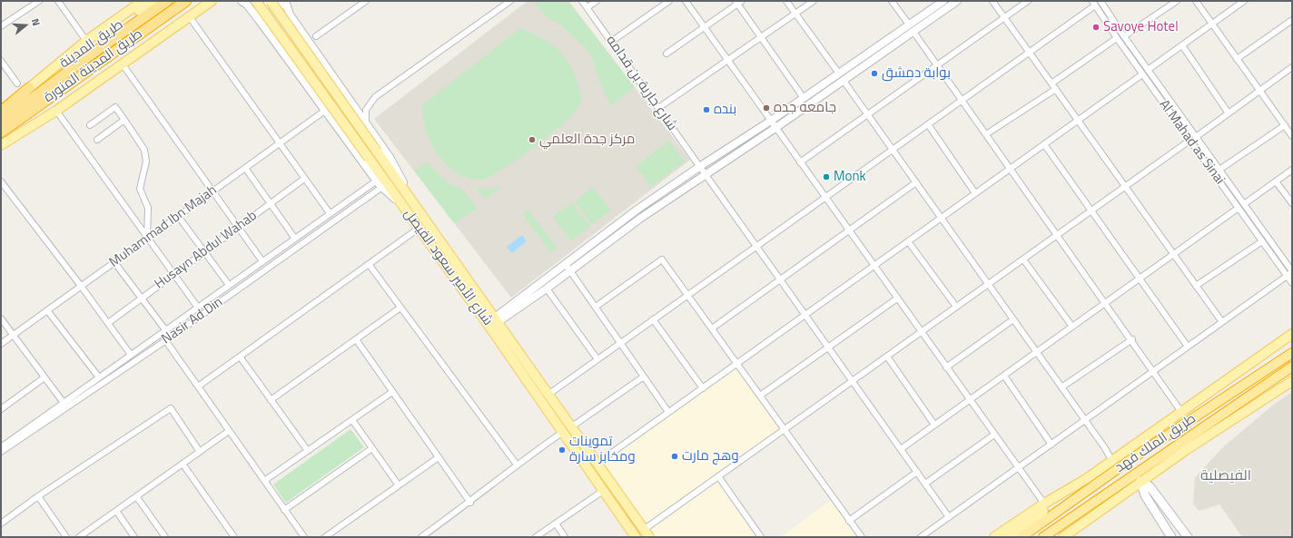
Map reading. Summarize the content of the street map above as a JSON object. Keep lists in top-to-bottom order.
{
  "streets": {
    "highway": ["طريق المدينة المنورة", "طريق الملك فهد"],
    "main road": ["طريق المدينة", "شارع الأمير سعود الفيصل"],
    "street": [
      "شارع جارية بن قدامه",
      "Al Mahad as Sinai",
      "Muhammad Ibn Majah",
      "Husayn Abdul Wahab",
      "Nasir Ad Din"
    ]
  },
  "districts": ["الفيصلية"],
  "places": [
    "Savoye Hotel",
    "بوابة دمشق",
    "جامعه جده",
    "بنده",
    "مركز جدة العلمي",
    "Monk",
    "تموينات ومخابز سارة",
    "وهج مارت"
  ],
  "north": "right"
}
